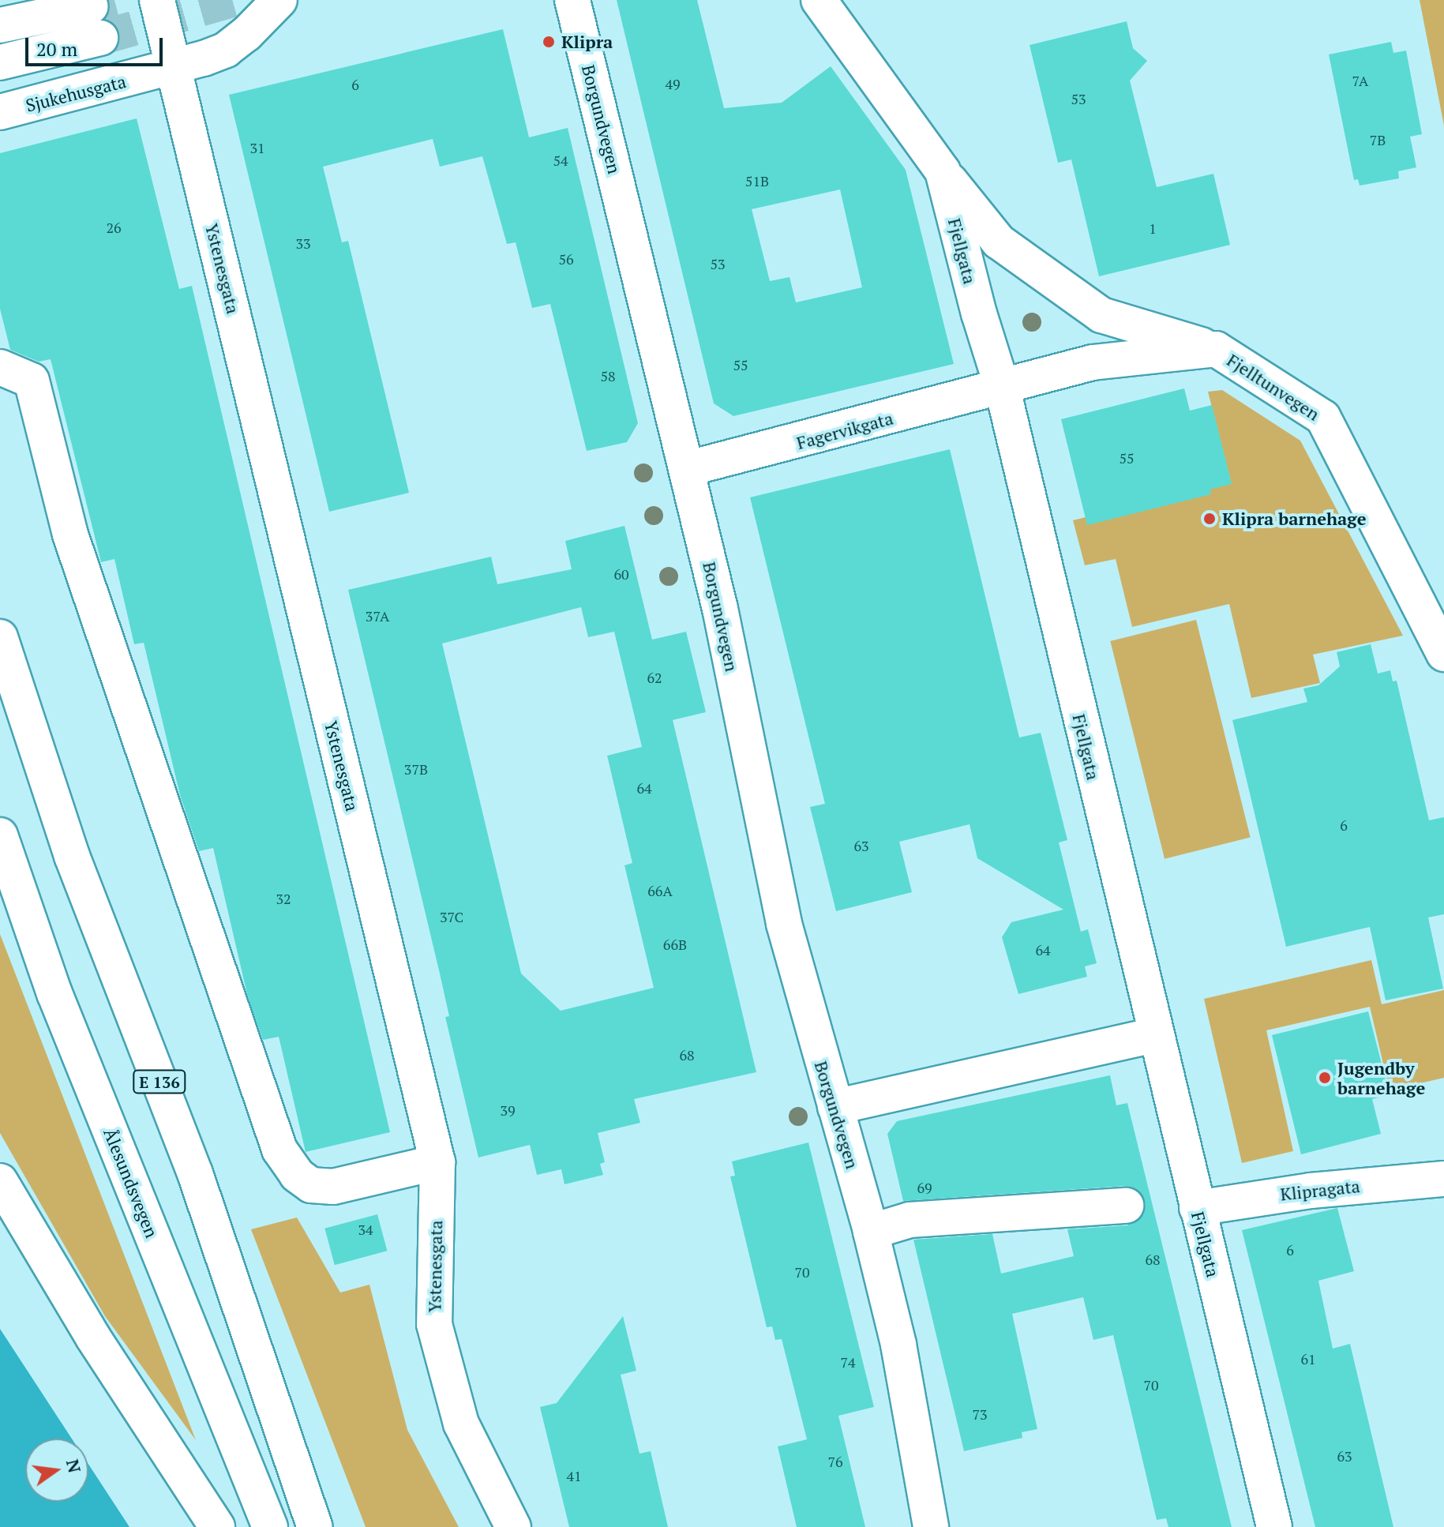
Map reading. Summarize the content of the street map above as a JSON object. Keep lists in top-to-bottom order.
{
  "streets": {
    "main road": [
      "Sjukehusgata",
      "Borgundvegen",
      "Fjellgata",
      "Ystenesgata",
      "Fjelltunvegen",
      "Fagervikgata",
      "E 136",
      "Ålesundsvegen",
      "Klipragata"
    ]
  },
  "crossings": [
    ["Sjukehusgata", "Ystenesgata"],
    ["Borgundvegen", "Fagervikgata"],
    ["Fjellgata", "Fjelltunvegen"],
    ["Fjellgata", "Fagervikgata"],
    ["Fjellgata", "Klipragata"],
    ["Fjelltunvegen", "Fagervikgata"]
  ],
  "places": ["Klipra", "Klipra barnehage", "Jugendby barnehage"],
  "house_numbers": [
    "7A",
    "49",
    "6",
    "53",
    "7B",
    "31",
    "54",
    "51B",
    "26",
    "1",
    "33",
    "56",
    "53",
    "55",
    "58",
    "55",
    "60",
    "37A",
    "62",
    "37B",
    "64",
    "6",
    "63",
    "66A",
    "32",
    "37C",
    "66B",
    "64",
    "68",
    "39",
    "69",
    "34",
    "6",
    "68",
    "70",
    "61",
    "74",
    "70",
    "73",
    "63",
    "76",
    "41"
  ],
  "scale_bar": "20 m",
  "north": "right"
}
